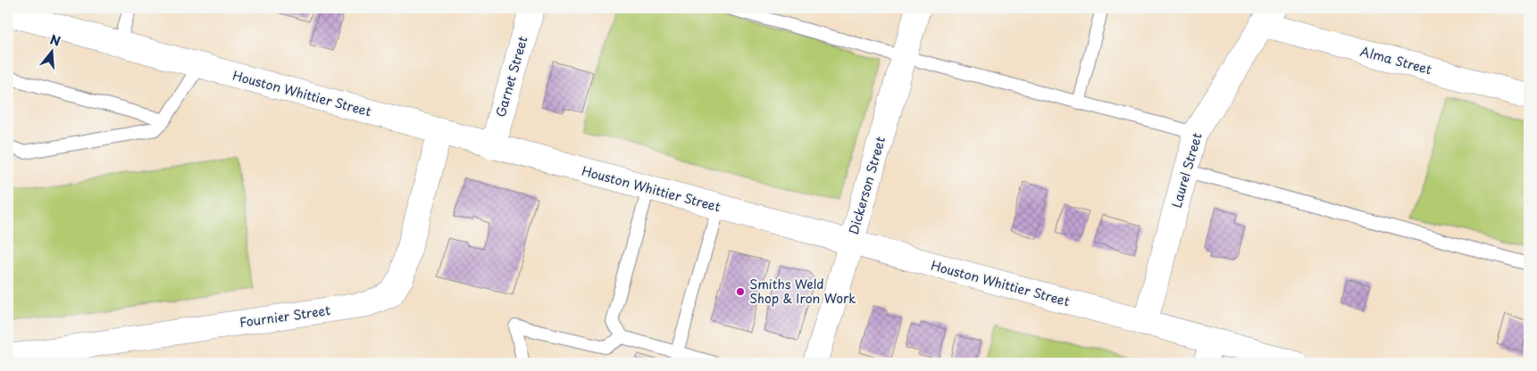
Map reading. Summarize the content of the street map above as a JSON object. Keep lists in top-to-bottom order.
{
  "streets": {
    "street": [
      "Alma Street",
      "Garnet Street",
      "Houston Whittier Street",
      "Laurel Street",
      "Dickerson Street",
      "Fournier Street"
    ]
  },
  "crossings": [
    ["Alma Street", "Laurel Street"],
    ["Garnet Street", "Houston Whittier Street"],
    ["Houston Whittier Street", "Laurel Street"],
    ["Houston Whittier Street", "Dickerson Street"],
    ["Houston Whittier Street", "Fournier Street"]
  ],
  "places": ["Smiths Weld Shop & Iron Work"],
  "north": "top"
}
